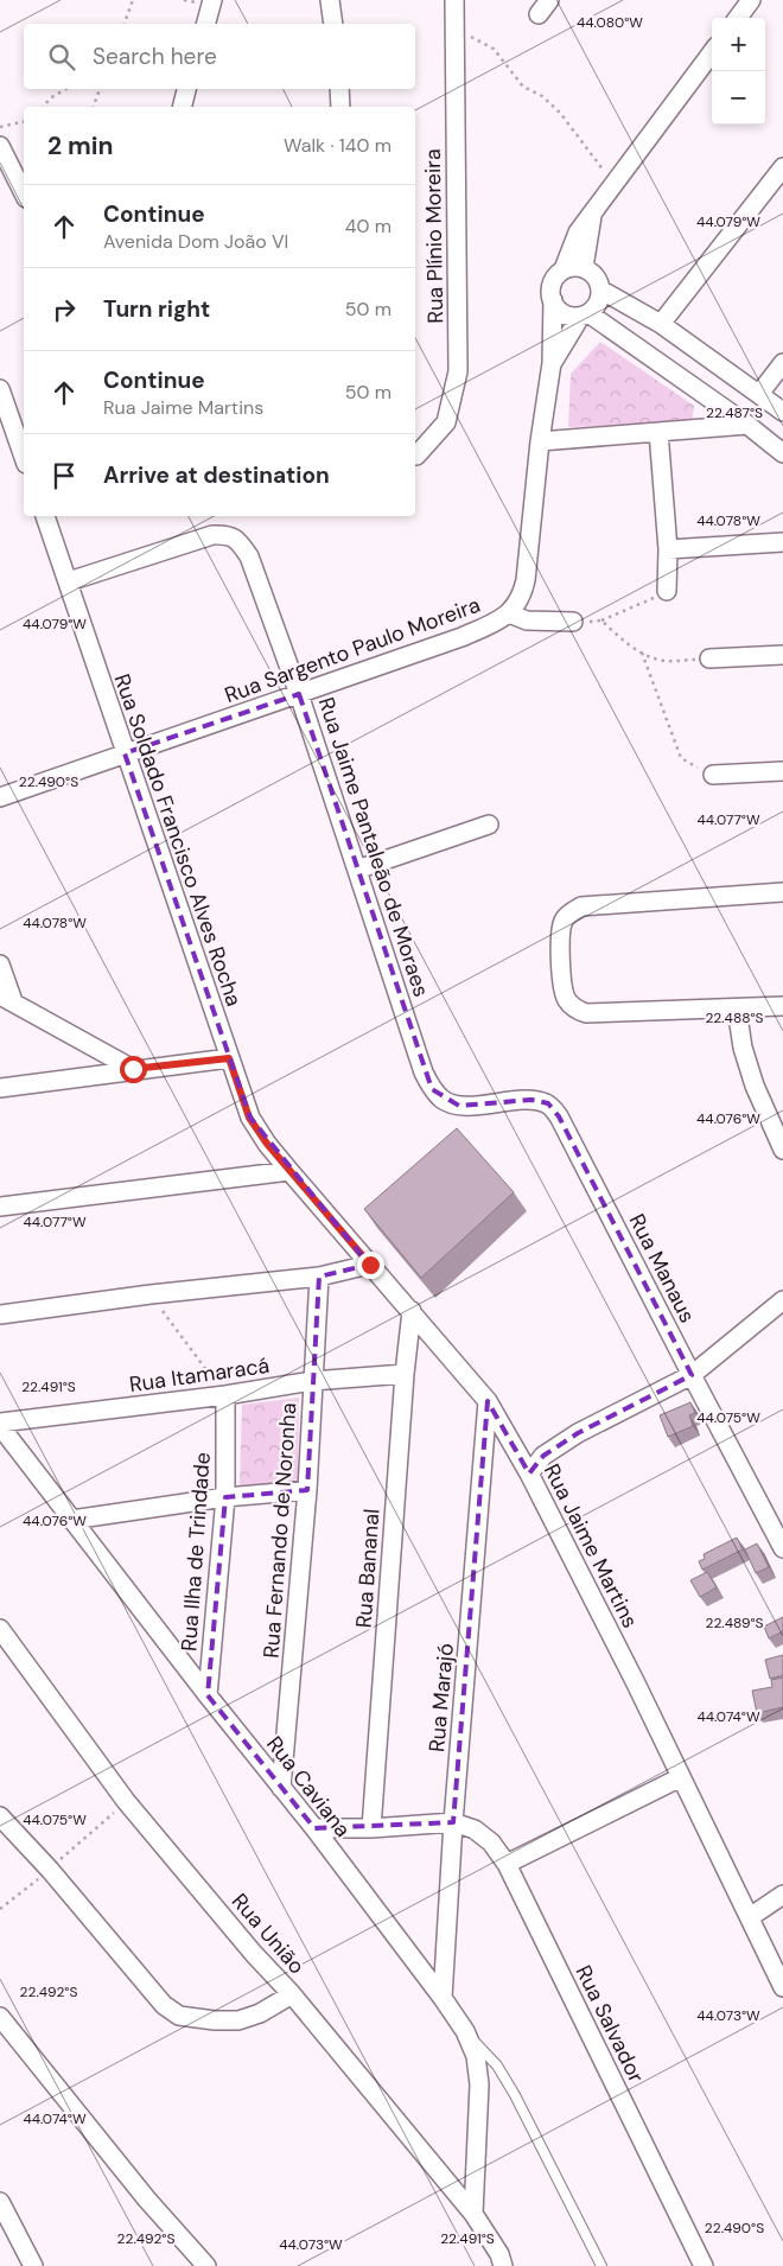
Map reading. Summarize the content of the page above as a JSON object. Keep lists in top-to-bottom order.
{
  "streets": {
    "street": [
      "Rua Plínio Moreira",
      "Rua Sargento Paulo Moreira",
      "Rua Soldado Francisco Alves Rocha",
      "Rua Jaime Pantaleão de Moraes",
      "Rua Manaus",
      "Rua Itamaracá",
      "Rua Fernando de Noronha",
      "Rua Jaime Martins",
      "Rua Ilha de Trindade",
      "Rua Bananal",
      "Rua Marajó",
      "Rua Caviana",
      "Rua União",
      "Rua Salvador"
    ]
  },
  "crossings": [
    ["Rua Sargento Paulo Moreira", "Rua Soldado Francisco Alves Rocha"],
    ["Rua Sargento Paulo Moreira", "Rua Jaime Pantaleão de Moraes"],
    ["Rua Soldado Francisco Alves Rocha", "Rua Jaime Pantaleão de Moraes"],
    ["Rua Soldado Francisco Alves Rocha", "Rua Jaime Martins"],
    ["Rua Jaime Pantaleão de Moraes", "Rua Manaus"],
    ["Rua Itamaracá", "Rua Fernando de Noronha"],
    ["Rua Itamaracá", "Rua Ilha de Trindade"],
    ["Rua Itamaracá", "Rua Bananal"],
    ["Rua Itamaracá", "Rua Caviana"],
    ["Rua Fernando de Noronha", "Rua Caviana"],
    ["Rua Jaime Martins", "Rua Bananal"],
    ["Rua Jaime Martins", "Rua Marajó"],
    ["Rua Ilha de Trindade", "Rua Caviana"],
    ["Rua Marajó", "Rua Caviana"],
    ["Rua Marajó", "Rua Salvador"],
    ["Rua Caviana", "Rua União"]
  ],
  "page": {
    "map_buttons": ["+", "−"],
    "search": "Search here",
    "heading": ["2 min", "Walk · 140 m"],
    "list": [
      ["Continue", "Avenida Dom João VI", "40 m"],
      ["Turn right", "50 m"],
      ["Continue", "Rua Jaime Martins", "50 m"],
      "Arrive at destination"
    ]
  },
  "coordinates": [
    "44.080°W",
    "44.079°W",
    "22.487°S",
    "44.078°W",
    "22.490°S",
    "44.077°W",
    "22.488°S",
    "44.076°W",
    "22.491°S",
    "44.075°W",
    "22.489°S",
    "44.074°W",
    "22.492°S",
    "44.073°W"
  ]
}
